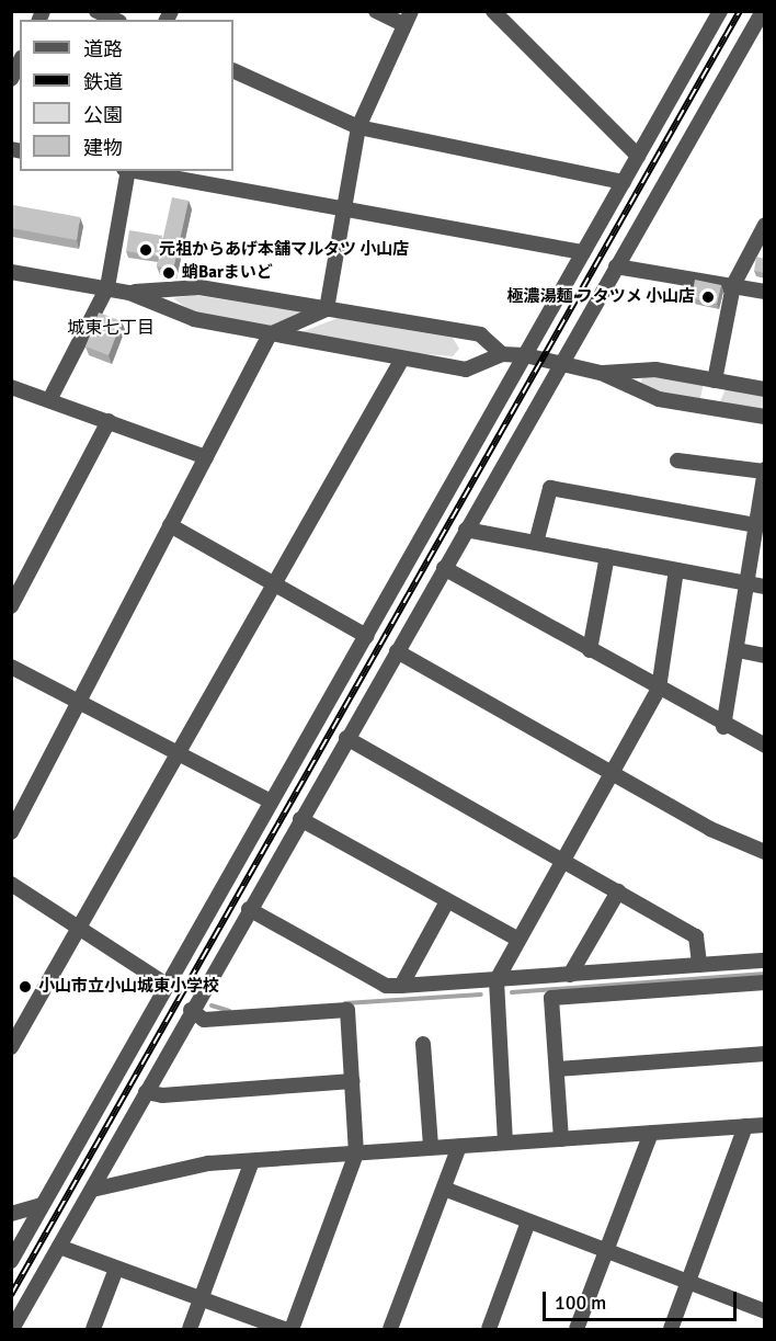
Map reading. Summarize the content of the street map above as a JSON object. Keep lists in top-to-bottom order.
{
  "districts": ["城東七丁目"],
  "places": [
    "元祖からあげ本舗マルタツ 小山店",
    "蛸Barまいど",
    "極濃湯麺 フタツメ 小山店",
    "小山市立小山城東小学校"
  ],
  "legend": [
    "道路",
    "鉄道",
    "公園",
    "建物"
  ],
  "scale_bar": "100 m"
}
